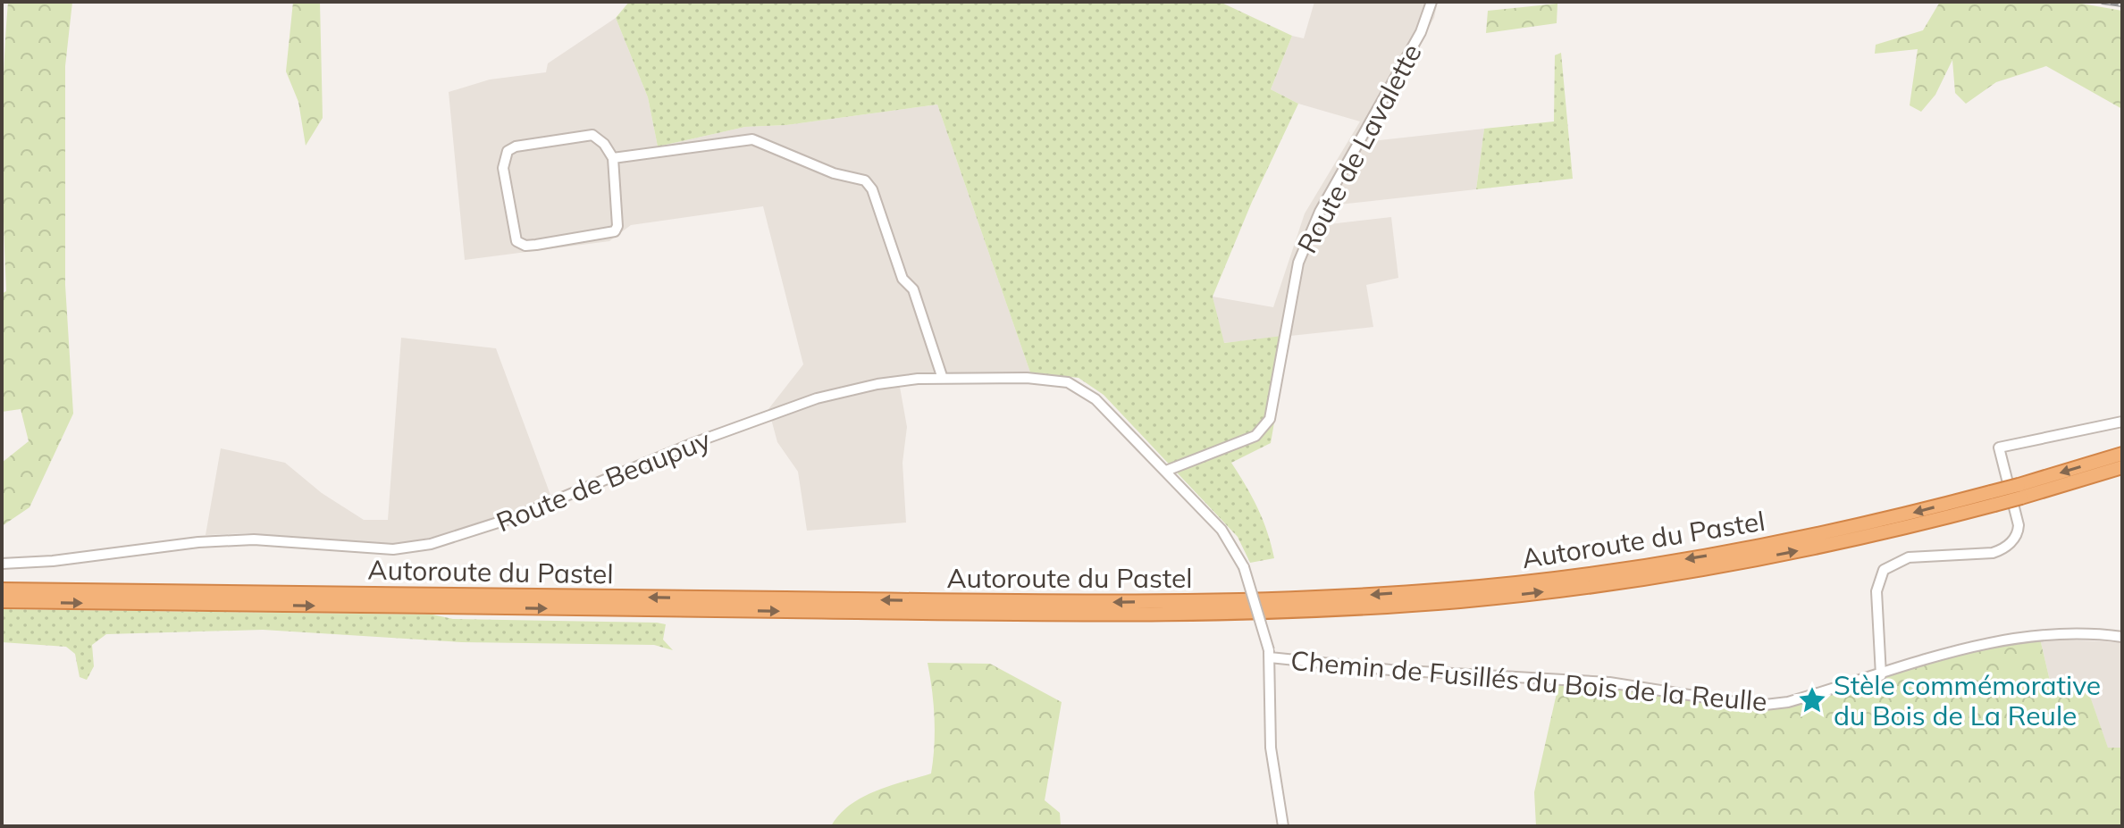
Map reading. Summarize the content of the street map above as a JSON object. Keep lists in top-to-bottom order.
{
  "streets": {
    "highway": ["Autoroute du Pastel"],
    "street": ["Route de Lavalette", "Route de Beaupuy", "Chemin de Fusillés du Bois de la Reulle"]
  },
  "crossings": [
    ["Route de Lavalette", "Route de Beaupuy"]
  ],
  "places": {
    "place": ["Stèle commémorative du Bois de La Reule"]
  }
}
